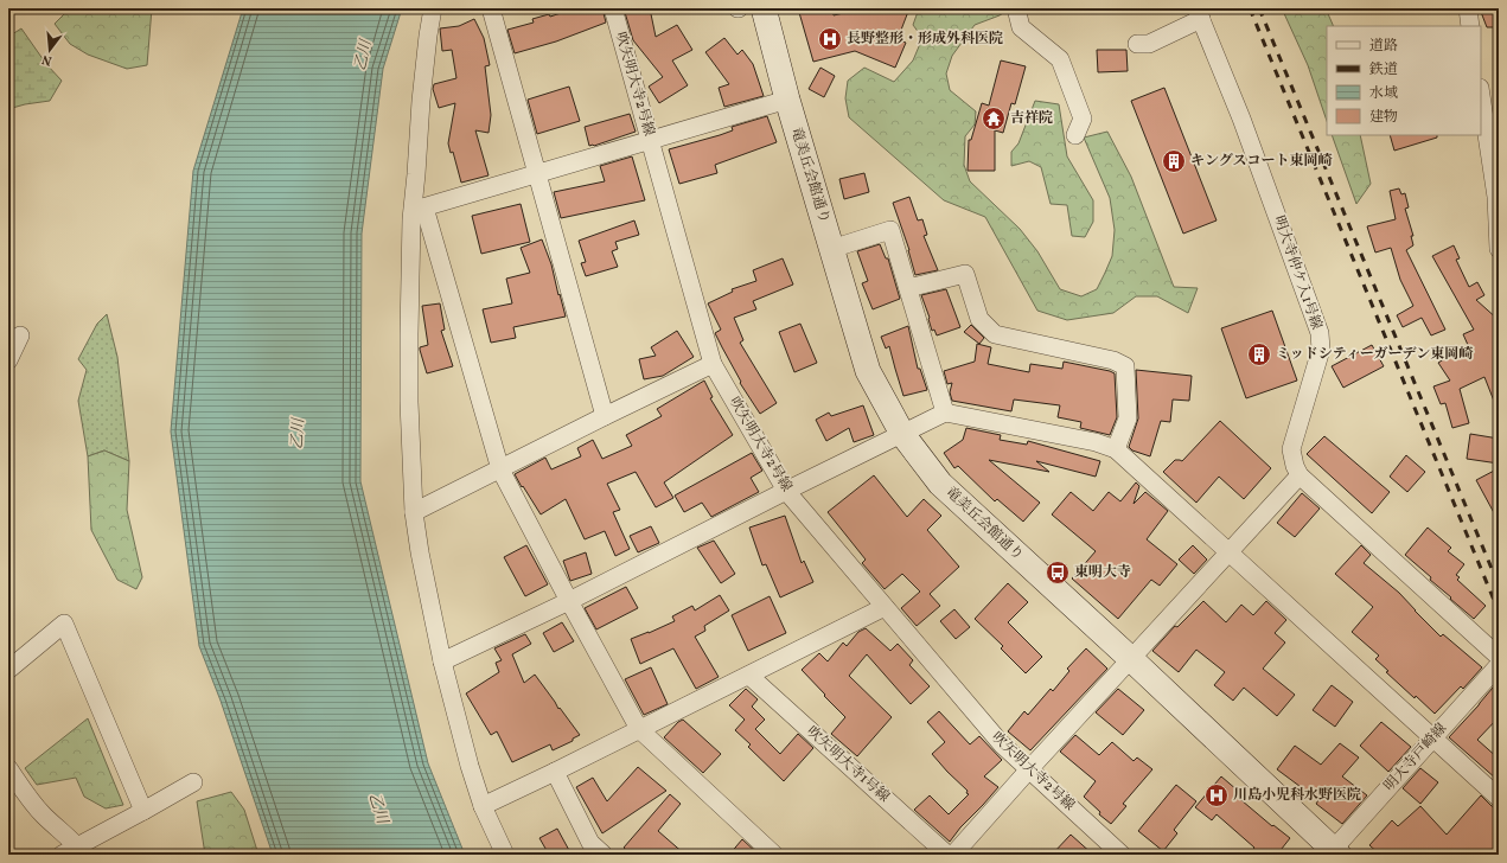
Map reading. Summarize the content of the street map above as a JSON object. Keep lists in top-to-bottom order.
{
  "streets": {
    "street": [
      "吹矢明大寺2号線",
      "竜美丘会館通り",
      "明大寺仲ケ入1号線",
      "明大寺戸崎線",
      "吹矢明大寺1号線"
    ]
  },
  "crossings": [
    ["竜美丘会館通り", "明大寺戸崎線"]
  ],
  "water": ["乙川"],
  "places": {
    "hospital": ["長野整形・形成外科医院", "川島小児科水野医院"],
    "temple": ["吉祥院"],
    "building": ["キングスコート東岡崎", "ミッドシティーガーデン東岡崎"],
    "bus stop": ["東明大寺"]
  },
  "legend": [
    "道路",
    "鉄道",
    "水域",
    "建物"
  ],
  "north": "bottom"
}
